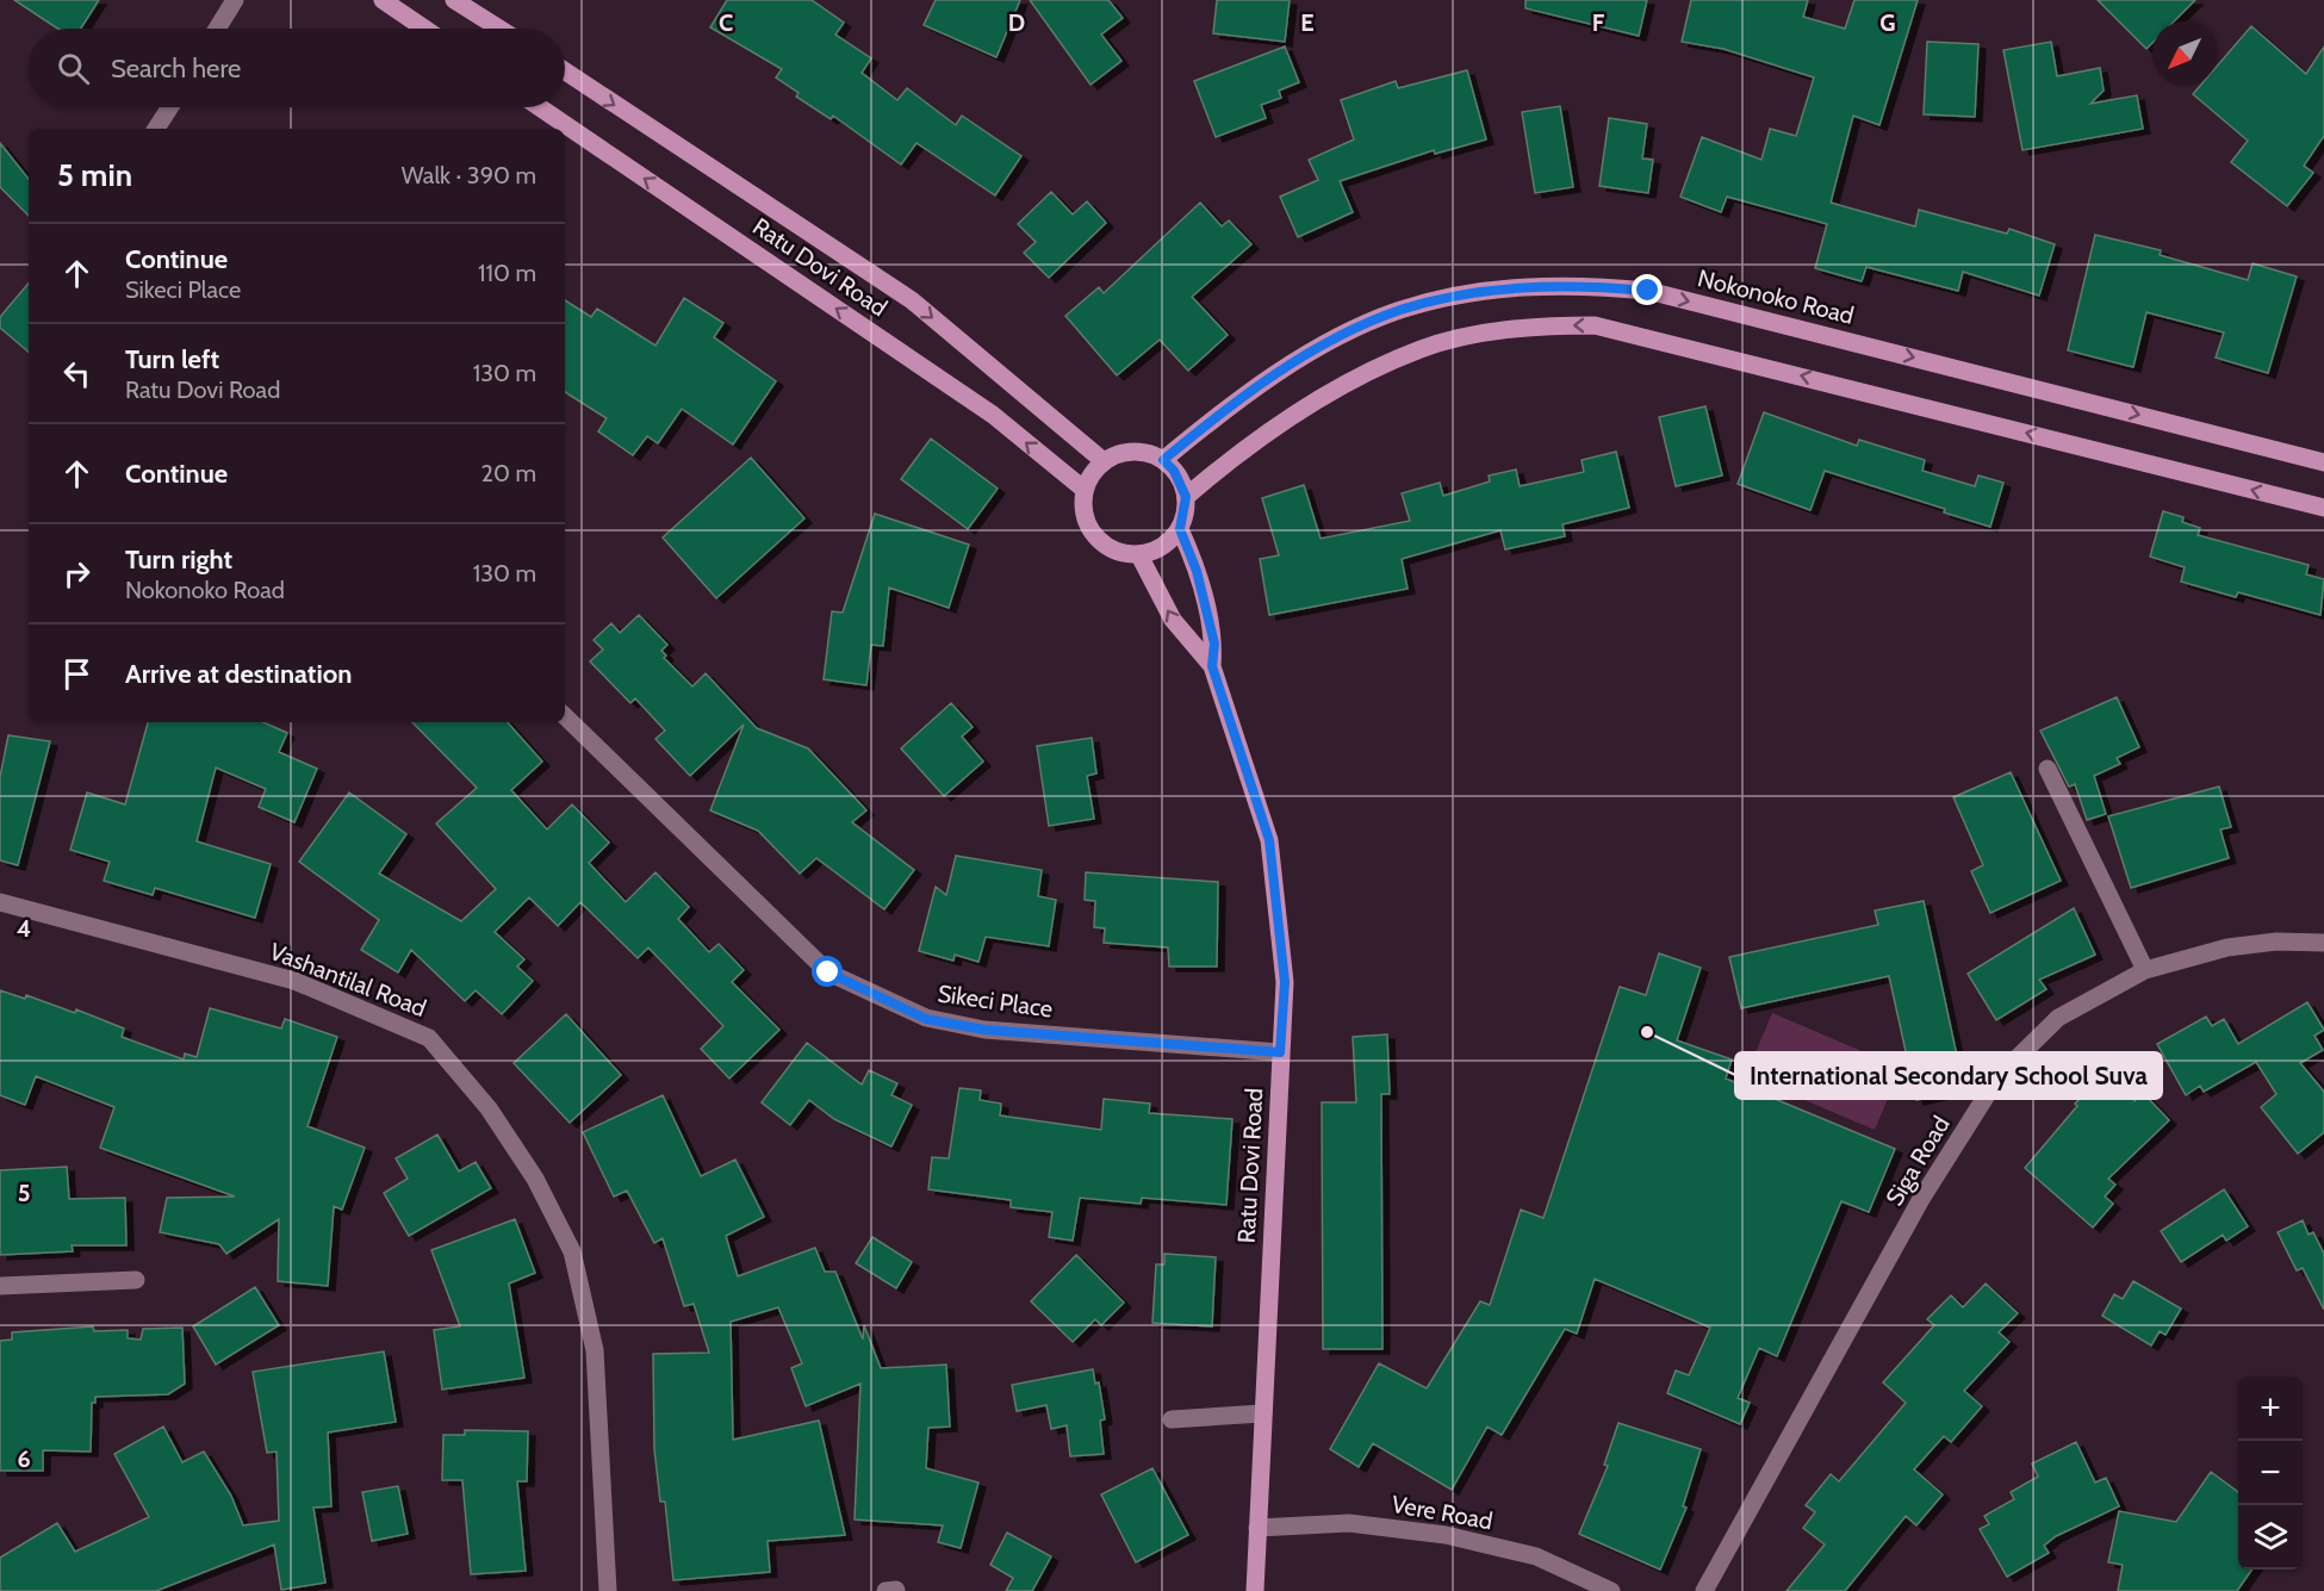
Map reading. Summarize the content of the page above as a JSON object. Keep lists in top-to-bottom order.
{
  "streets": {
    "main road": ["Ratu Dovi Road", "Nokonoko Road"],
    "street": [
      "Vashantilal Road",
      "Sikeci Place",
      "Siga Road",
      "Vere Road"
    ]
  },
  "crossings": [
    ["Ratu Dovi Road", "Nokonoko Road"],
    ["Ratu Dovi Road", "Sikeci Place"],
    ["Ratu Dovi Road", "Vere Road"]
  ],
  "places": ["International Secondary School Suva"],
  "north": "bottom left",
  "page": {
    "search": "Search here",
    "heading": ["5 min", "Walk · 390 m"],
    "list": [
      ["Continue", "Sikeci Place", "110 m"],
      ["Turn left", "Ratu Dovi Road", "130 m"],
      ["Continue", "20 m"],
      ["Turn right", "Nokonoko Road", "130 m"],
      "Arrive at destination"
    ],
    "map_buttons": ["+", "−"]
  },
  "grid": {
    "columns": [
      "C",
      "D",
      "E",
      "F",
      "G"
    ],
    "rows": ["4", "5", "6"]
  }
}
